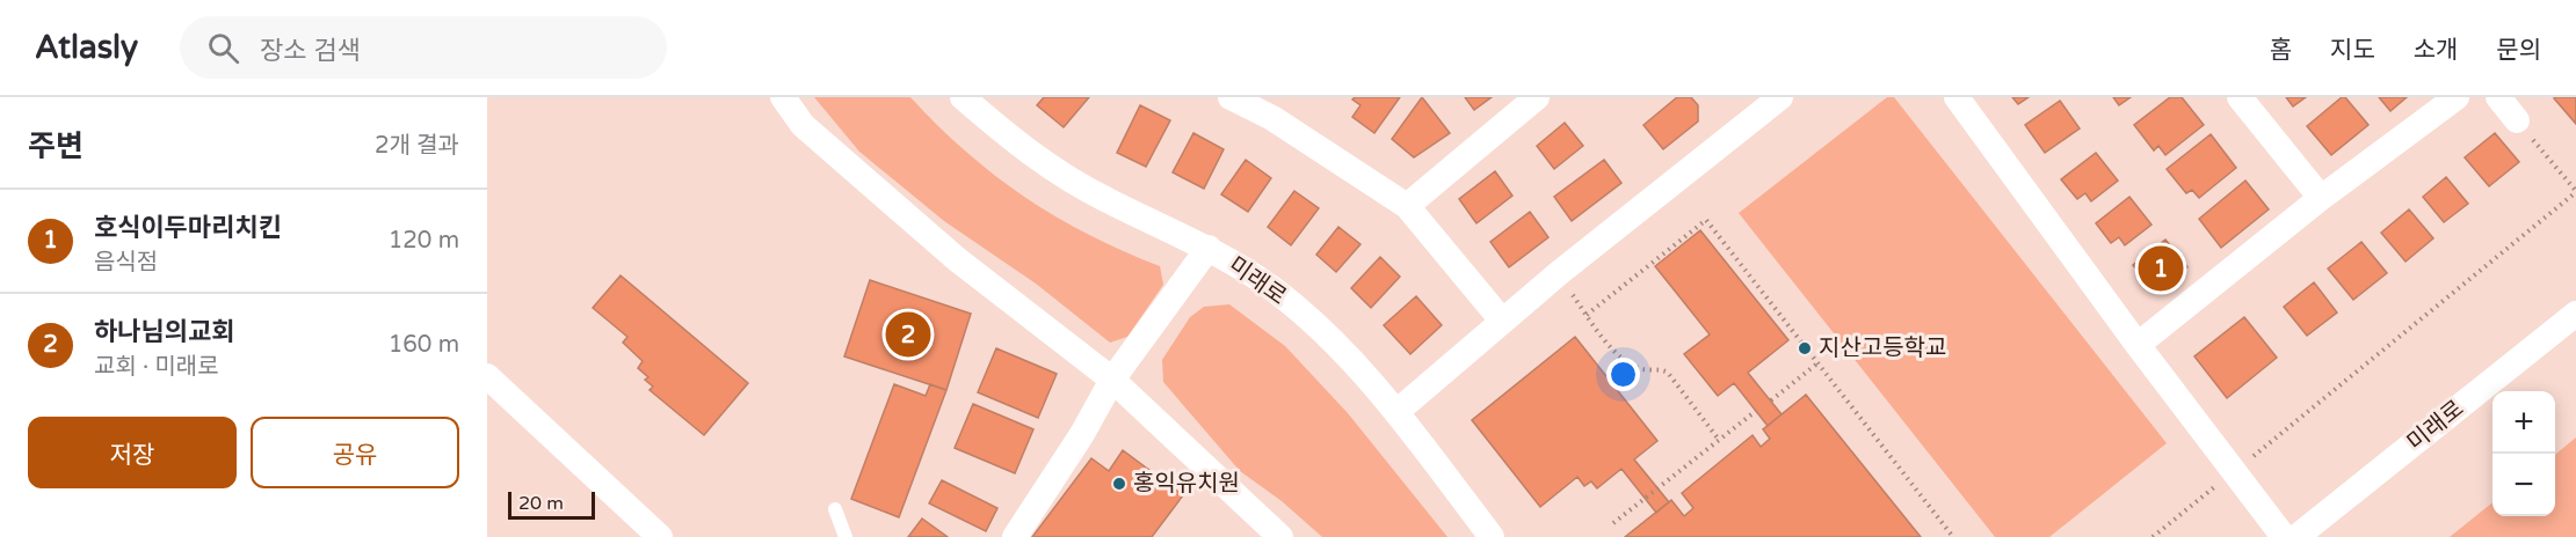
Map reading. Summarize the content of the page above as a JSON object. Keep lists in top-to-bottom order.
{
  "streets": {
    "street": ["미래로"]
  },
  "places": ["지산고등학교", "홍익유치원"],
  "scale_bar": "20 m",
  "page": {
    "header": "Atlasly",
    "search": "장소 검색",
    "nav": [
      "홈",
      "지도",
      "소개",
      "문의"
    ],
    "heading": ["주변", "2개 결과"],
    "list": [
      {
        "mark": "1",
        "name": "호식이두마리치킨",
        "note": "음식점",
        "value": "120 m"
      },
      {
        "mark": "2",
        "name": "하나님의교회",
        "note": "교회 · 미래로",
        "value": "160 m"
      }
    ],
    "pins": ["1", "2"],
    "map_buttons": ["+", "−"],
    "buttons": ["저장", "공유"],
    "scale": "20 m"
  }
}
